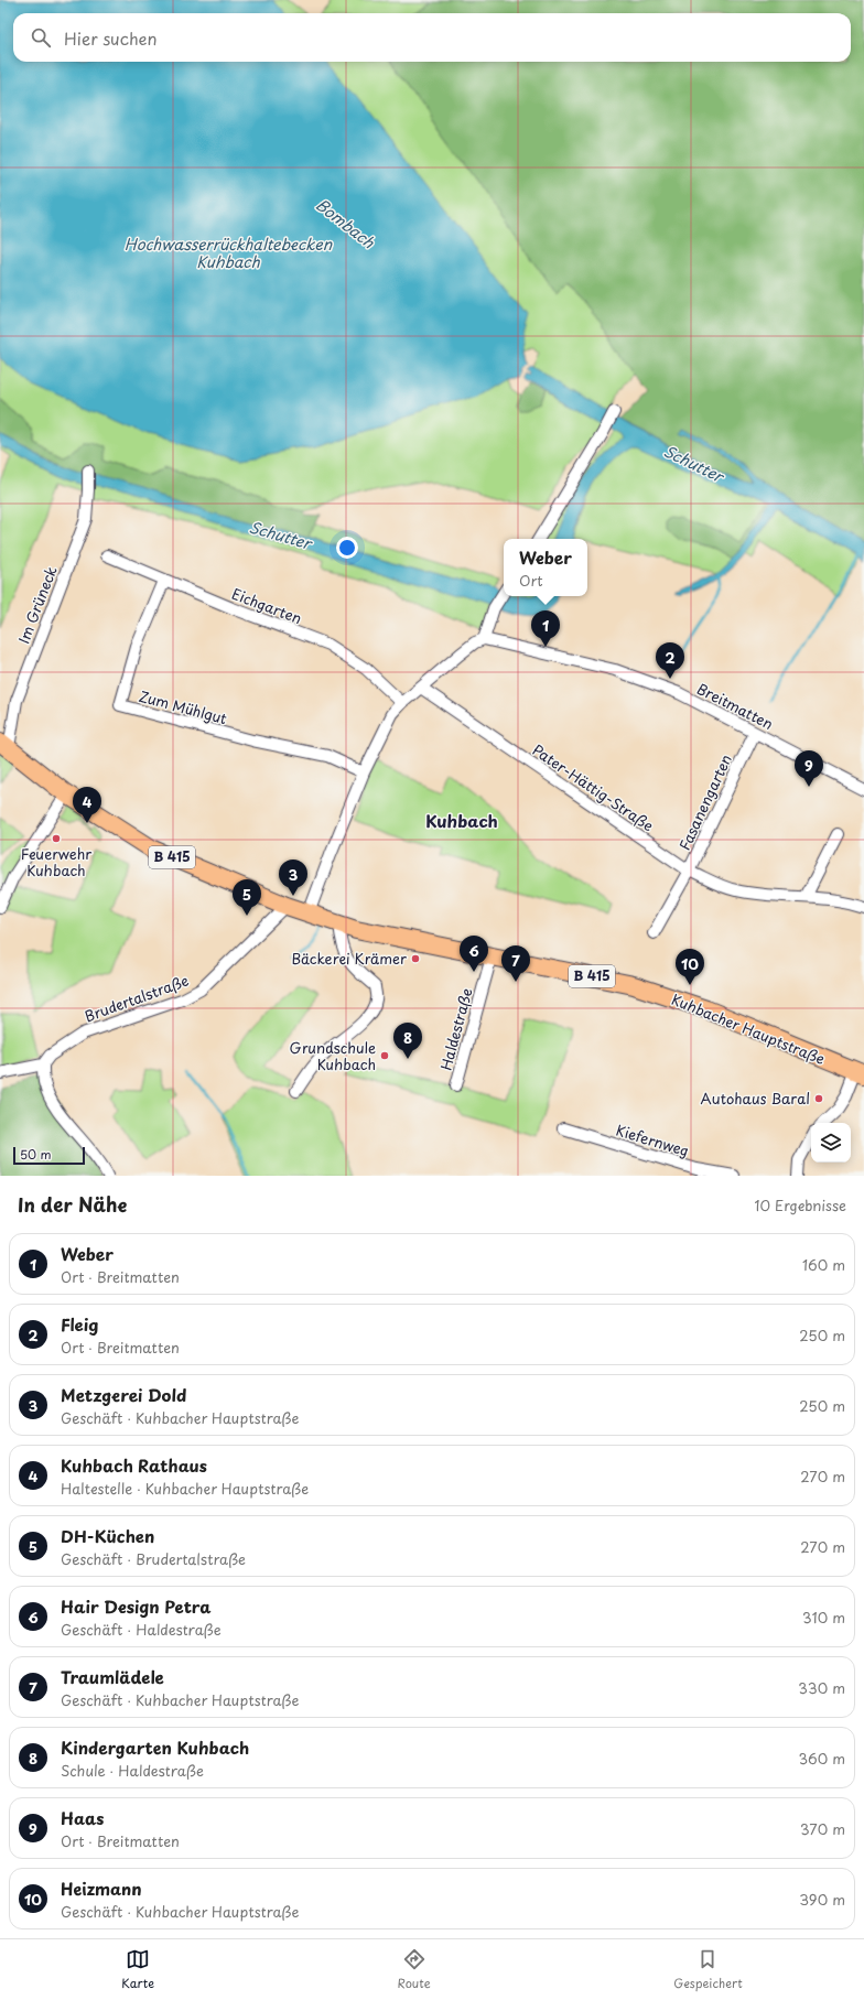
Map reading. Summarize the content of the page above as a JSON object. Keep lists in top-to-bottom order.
{
  "streets": {
    "main road": ["B 415", "Kuhbacher Hauptstraße"],
    "street": [
      "Im Grüneck",
      "Eichgarten",
      "Breitmatten",
      "Zum Mühlgut",
      "Pater-Hättig-Straße",
      "Fasanengarten",
      "Brudertalstraße",
      "Haldestraße",
      "Kiefernweg"
    ]
  },
  "crossings": [
    ["Im Grüneck", "Kuhbacher Hauptstraße"],
    ["Eichgarten", "Zum Mühlgut"],
    ["Breitmatten", "Fasanengarten"],
    ["Pater-Hättig-Straße", "Fasanengarten"],
    ["Brudertalstraße", "Kuhbacher Hauptstraße"],
    ["Haldestraße", "Kuhbacher Hauptstraße"]
  ],
  "districts": ["Kuhbach"],
  "water": ["Bombach", "Hochwasserrückhaltebecken Kuhbach", "Schutter"],
  "places": [
    "Feuerwehr Kuhbach",
    "Bäckerei Krämer",
    "Grundschule Kuhbach",
    "Autohaus Baral"
  ],
  "scale_bar": "50 m",
  "page": {
    "search": "Hier suchen",
    "popup": ["Weber", "Ort"],
    "pins": [
      "1",
      "2",
      "9",
      "4",
      "3",
      "5",
      "6",
      "7",
      "10",
      "8"
    ],
    "scale": "50 m",
    "heading": ["In der Nähe", "10 Ergebnisse"],
    "list": [
      {
        "mark": "1",
        "name": "Weber",
        "note": "Ort · Breitmatten",
        "value": "160 m"
      },
      {
        "mark": "2",
        "name": "Fleig",
        "note": "Ort · Breitmatten",
        "value": "250 m"
      },
      {
        "mark": "3",
        "name": "Metzgerei Dold",
        "note": "Geschäft · Kuhbacher Hauptstraße",
        "value": "250 m"
      },
      {
        "mark": "4",
        "name": "Kuhbach Rathaus",
        "note": "Haltestelle · Kuhbacher Hauptstraße",
        "value": "270 m"
      },
      {
        "mark": "5",
        "name": "DH-Küchen",
        "note": "Geschäft · Brudertalstraße",
        "value": "270 m"
      },
      {
        "mark": "6",
        "name": "Hair Design Petra",
        "note": "Geschäft · Haldestraße",
        "value": "310 m"
      },
      {
        "mark": "7",
        "name": "Traumlädele",
        "note": "Geschäft · Kuhbacher Hauptstraße",
        "value": "330 m"
      },
      {
        "mark": "8",
        "name": "Kindergarten Kuhbach",
        "note": "Schule · Haldestraße",
        "value": "360 m"
      },
      {
        "mark": "9",
        "name": "Haas",
        "note": "Ort · Breitmatten",
        "value": "370 m"
      },
      {
        "mark": "10",
        "name": "Heizmann",
        "note": "Geschäft · Kuhbacher Hauptstraße",
        "value": "390 m"
      }
    ],
    "nav": ["Karte", "Route", "Gespeichert"]
  }
}
